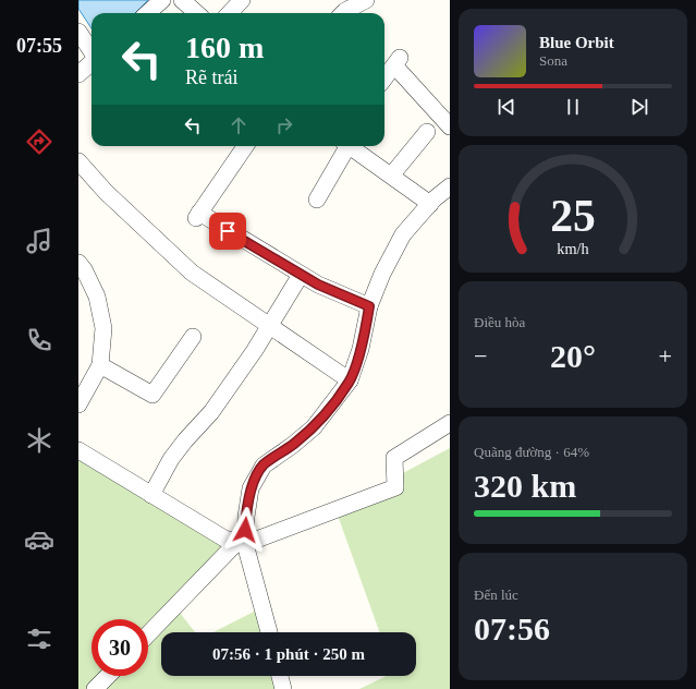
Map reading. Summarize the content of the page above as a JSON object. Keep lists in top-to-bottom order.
{
  "page": {
    "tabs": "07:55",
    "turn": ["160 m", "Rẽ trái"],
    "song": ["Blue Orbit", "Sona"],
    "tile": [
      "Điều hòa",
      ["Quãng đường · 64%", "320 km"],
      ["Đến lúc", "07:56"]
    ],
    "heat": ["−", "20°", "+"],
    "limit": "30",
    "trip": "07:56 · 1 phút · 250 m",
    "gauge": ["25", "km/h"]
  }
}
